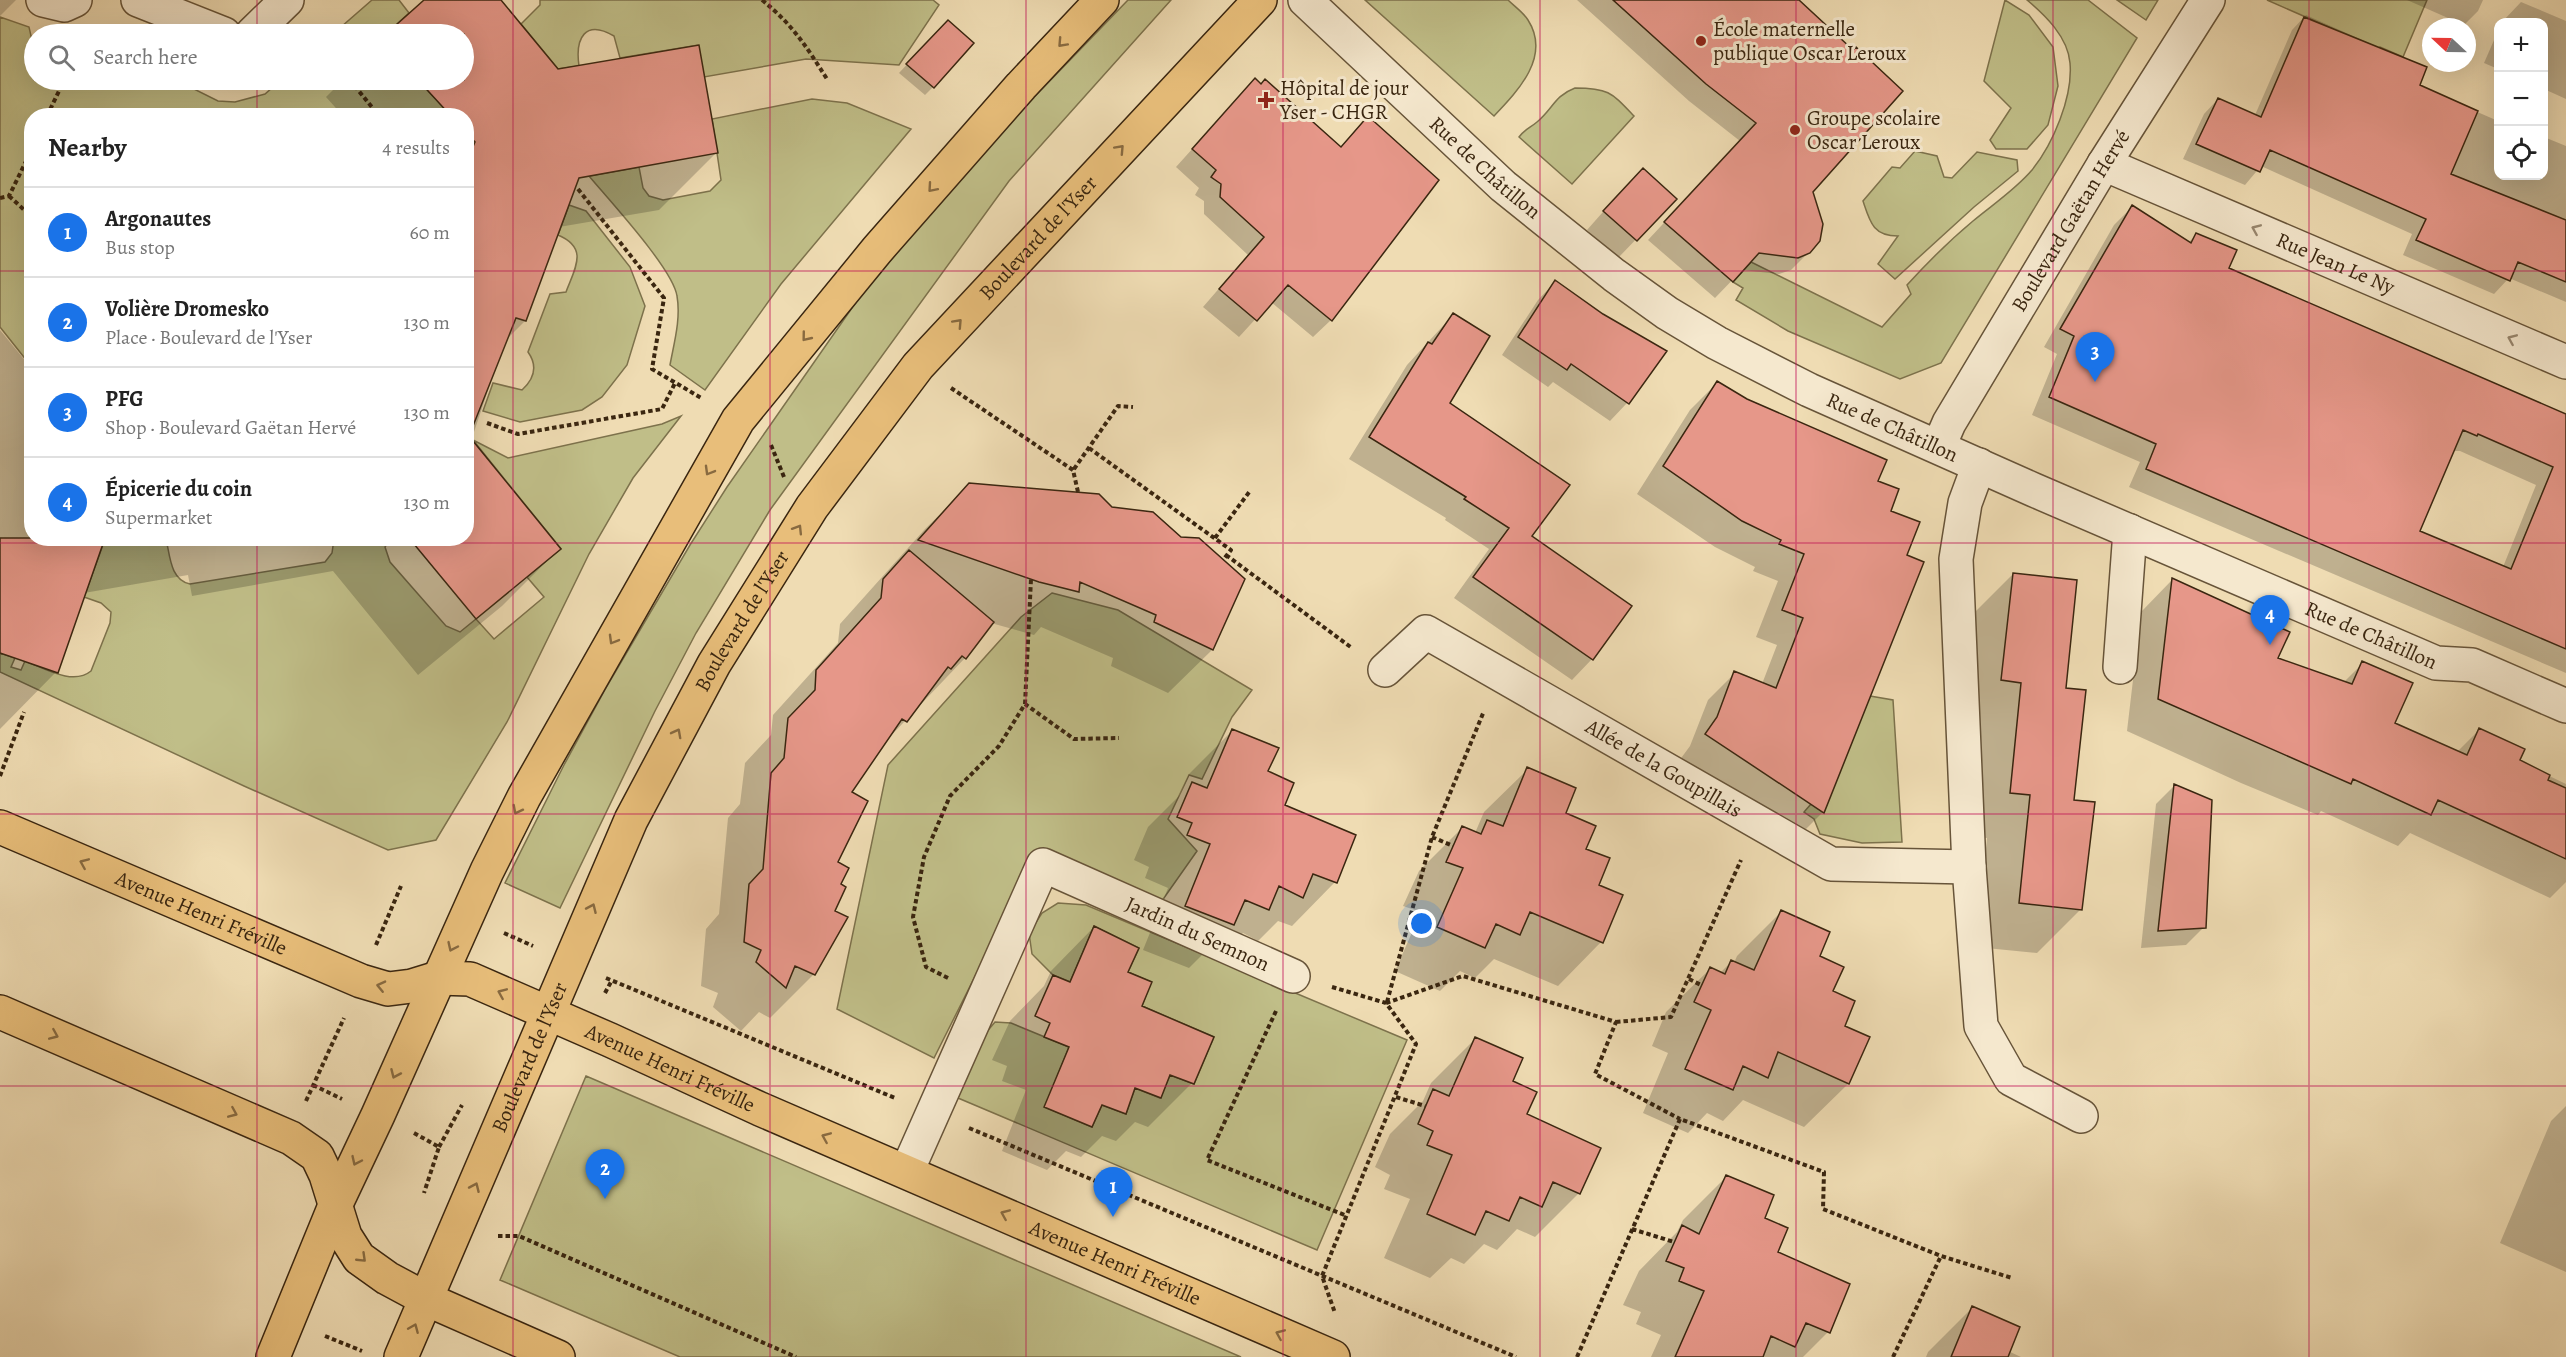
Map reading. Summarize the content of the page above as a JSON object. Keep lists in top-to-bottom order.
{
  "streets": {
    "main road": ["Boulevard de l'Yser", "Avenue Henri Fréville"],
    "street": [
      "Rue de Châtillon",
      "Boulevard Gaëtan Hervé",
      "Rue Jean Le Ny",
      "Allée de la Goupillais",
      "Jardin du Semnon"
    ]
  },
  "crossings": [
    ["Rue de Châtillon", "Boulevard Gaëtan Hervé"],
    ["Boulevard Gaëtan Hervé", "Rue Jean Le Ny"],
    ["Boulevard de l'Yser", "Avenue Henri Fréville"],
    ["Avenue Henri Fréville", "Jardin du Semnon"]
  ],
  "one_way": ["Rue Jean Le Ny", "Avenue Henri Fréville"],
  "places": {
    "other": ["École maternelle publique Oscar Leroux", "Groupe scolaire Oscar Leroux"],
    "health": ["Hôpital de jour Yser - CHGR"]
  },
  "north": "left",
  "page": {
    "map_buttons": ["+", "−"],
    "search": "Search here",
    "heading": ["Nearby", "4 results"],
    "list": [
      {
        "mark": "1",
        "name": "Argonautes",
        "note": "Bus stop",
        "value": "60 m"
      },
      {
        "mark": "2",
        "name": "Volière Dromesko",
        "note": "Place · Boulevard de l'Yser",
        "value": "130 m"
      },
      {
        "mark": "3",
        "name": "PFG",
        "note": "Shop · Boulevard Gaëtan Hervé",
        "value": "130 m"
      },
      {
        "mark": "4",
        "name": "Épicerie du coin",
        "note": "Supermarket",
        "value": "130 m"
      }
    ],
    "pins": [
      "3",
      "4",
      "2",
      "1"
    ]
  }
}
